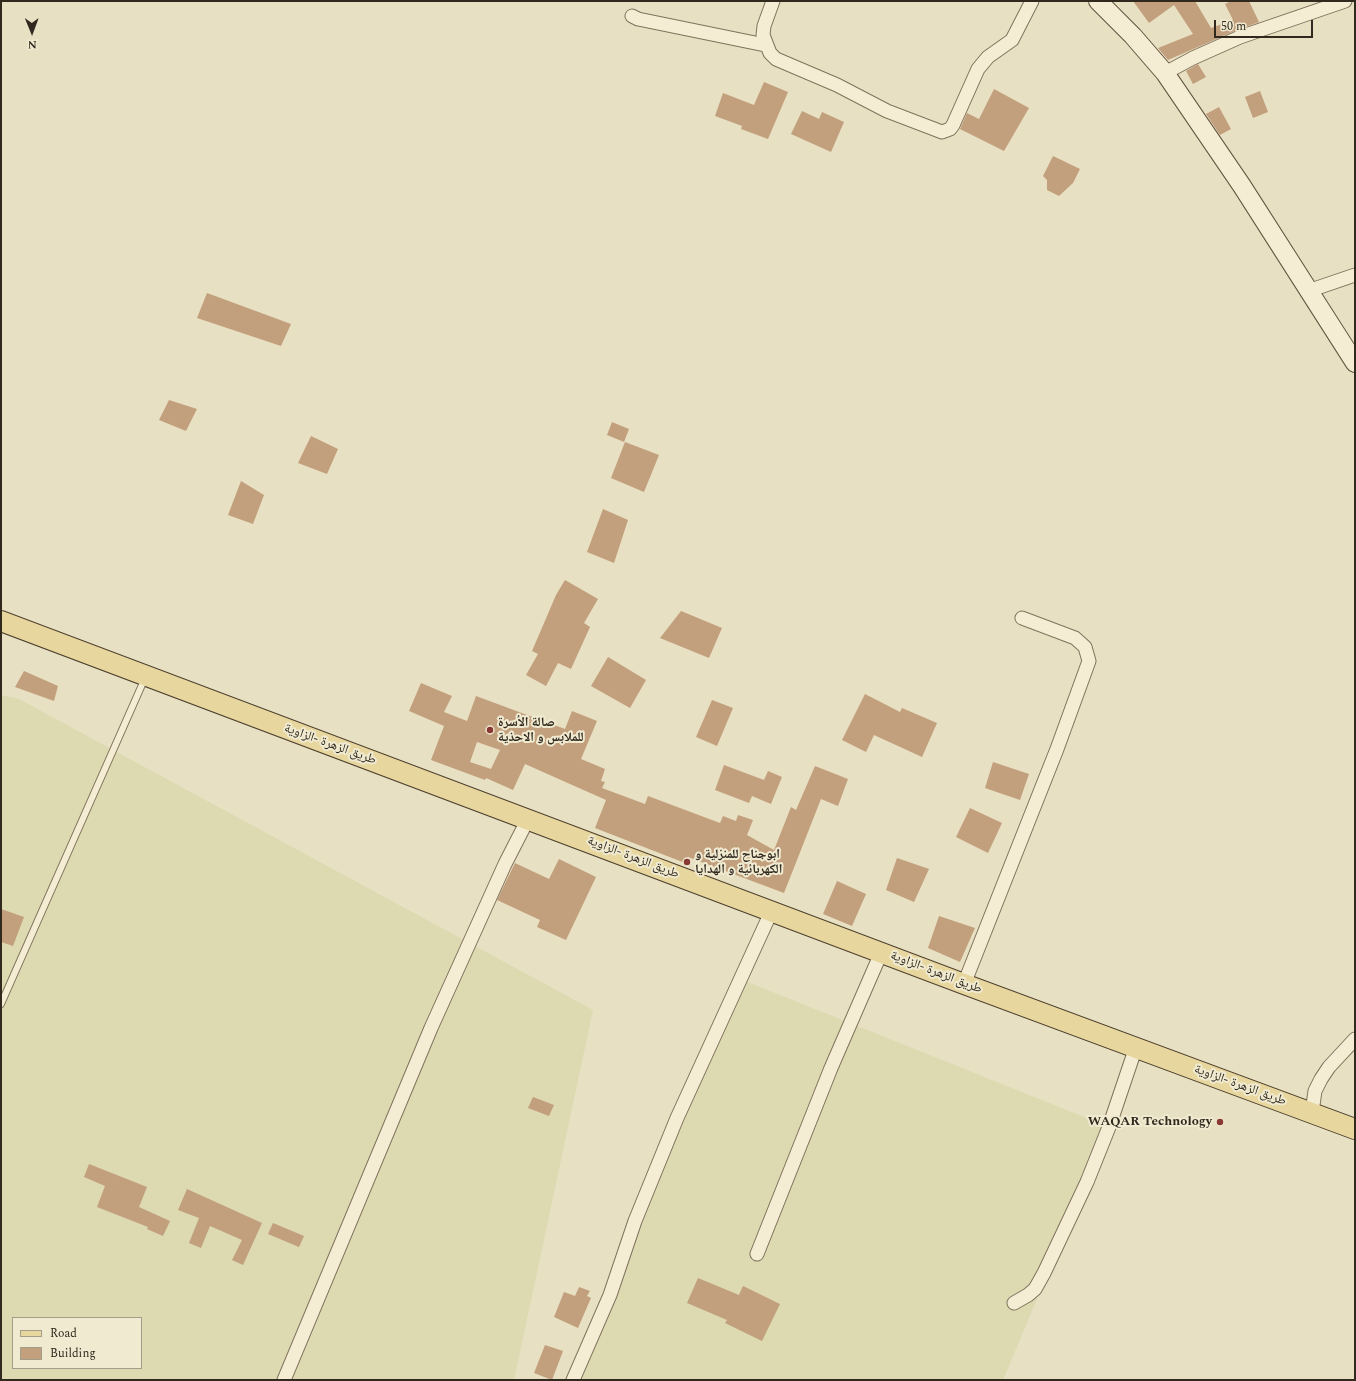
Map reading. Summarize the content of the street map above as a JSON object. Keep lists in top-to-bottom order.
{
  "streets": {
    "main road": ["طريق الزهرة -الزاوية"]
  },
  "places": ["صالة الأسرة للملابس و الاحذية", "ابوجناح للمنزلية و الكهربائية و الهدايا", "WAQAR Technology"],
  "legend": ["Road", "Building"],
  "scale_bar": "50 m",
  "north": "bottom"
}
